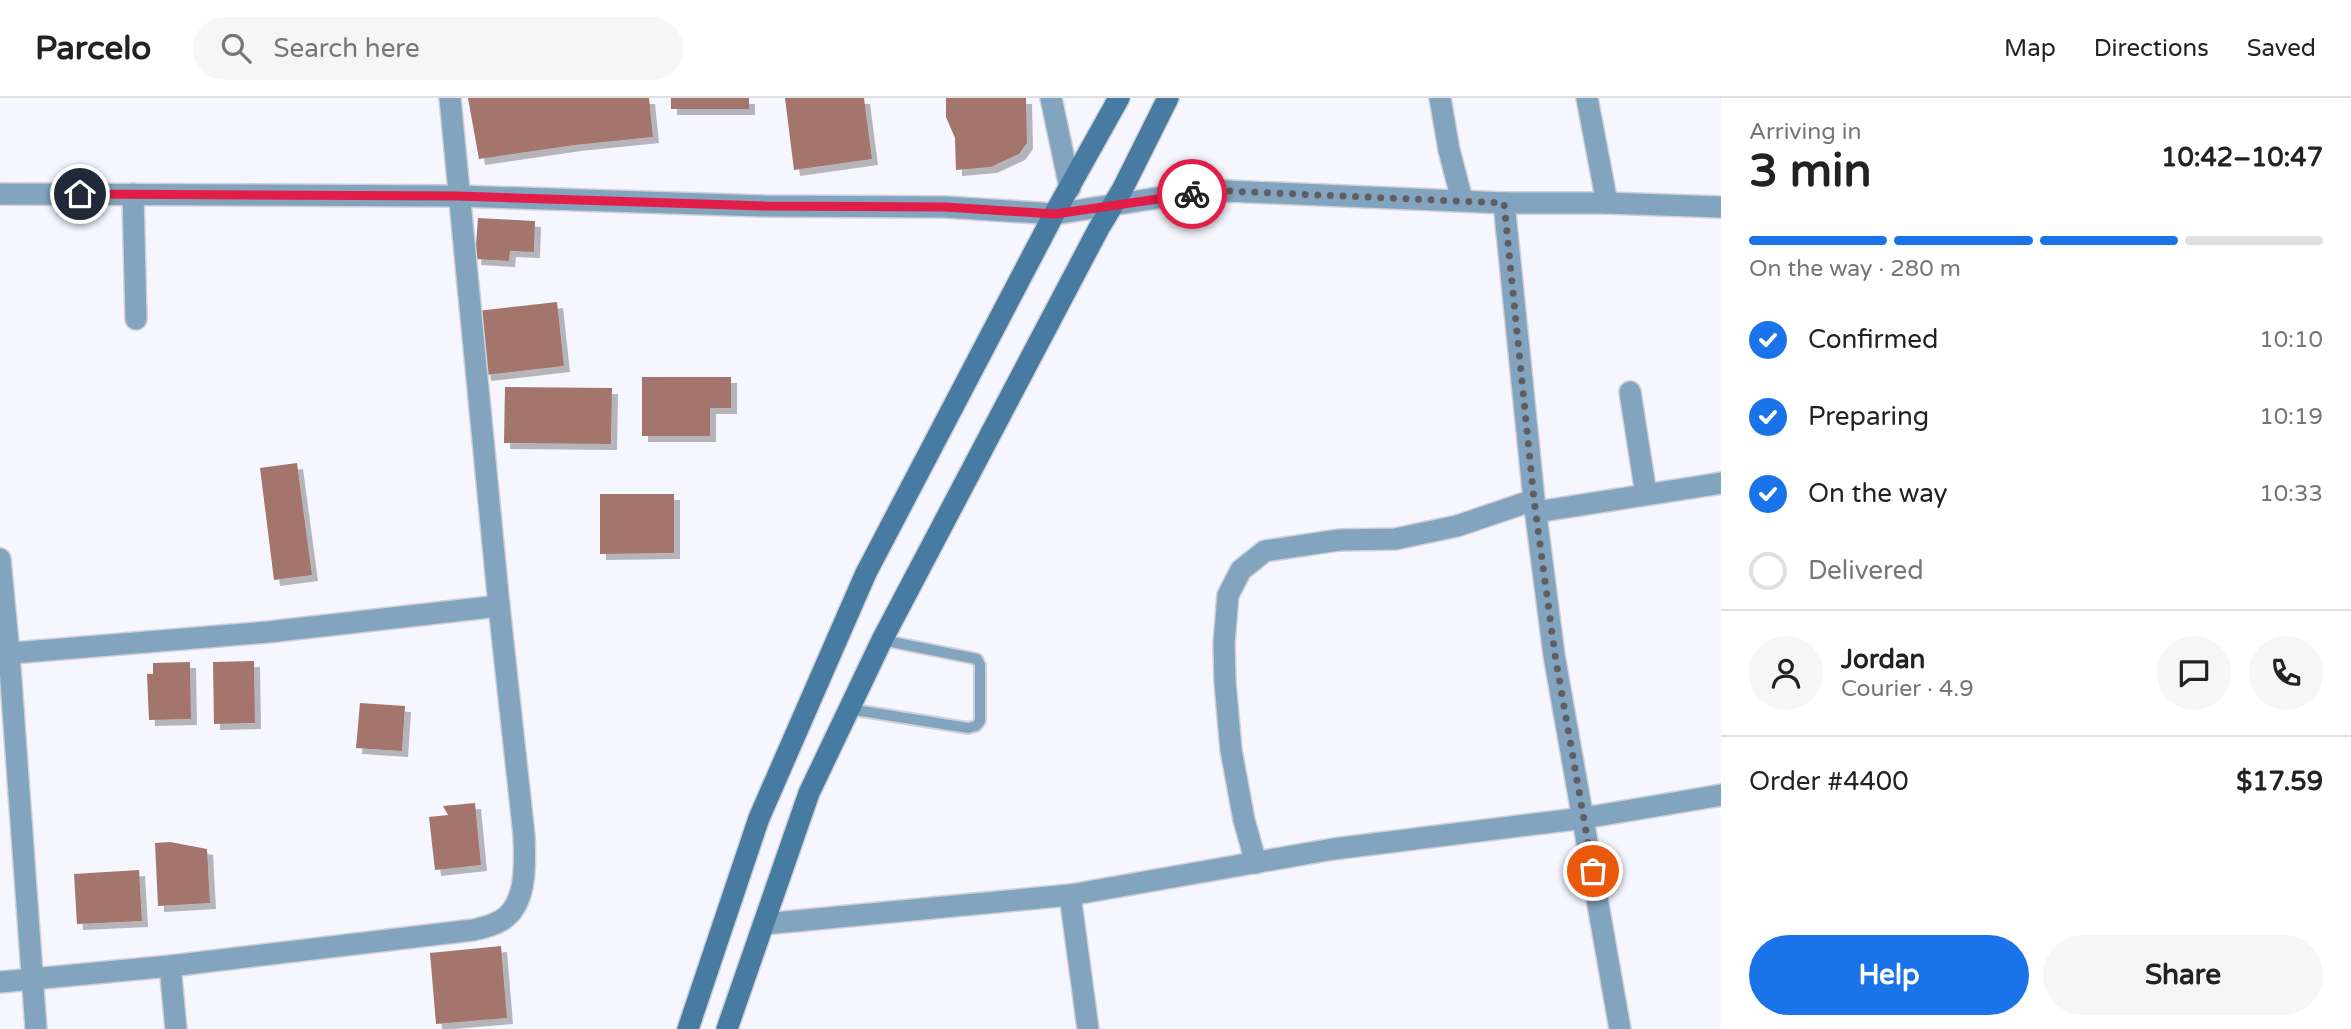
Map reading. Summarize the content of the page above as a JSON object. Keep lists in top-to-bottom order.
{
  "page": {
    "header": "Parcelo",
    "search": "Search here",
    "nav": ["Map", "Directions", "Saved"],
    "heading": ["3 min", "Arriving in", "10:42–10:47"],
    "panel": [
      "Jordan",
      "Courier · 4.9",
      "Order #4400",
      "$17.59"
    ],
    "bar": "On the way · 280 m",
    "list": [
      ["Confirmed", "10:10"],
      ["Preparing", "10:19"],
      ["On the way", "10:33"],
      "Delivered"
    ],
    "buttons": ["Help", "Share"]
  }
}
